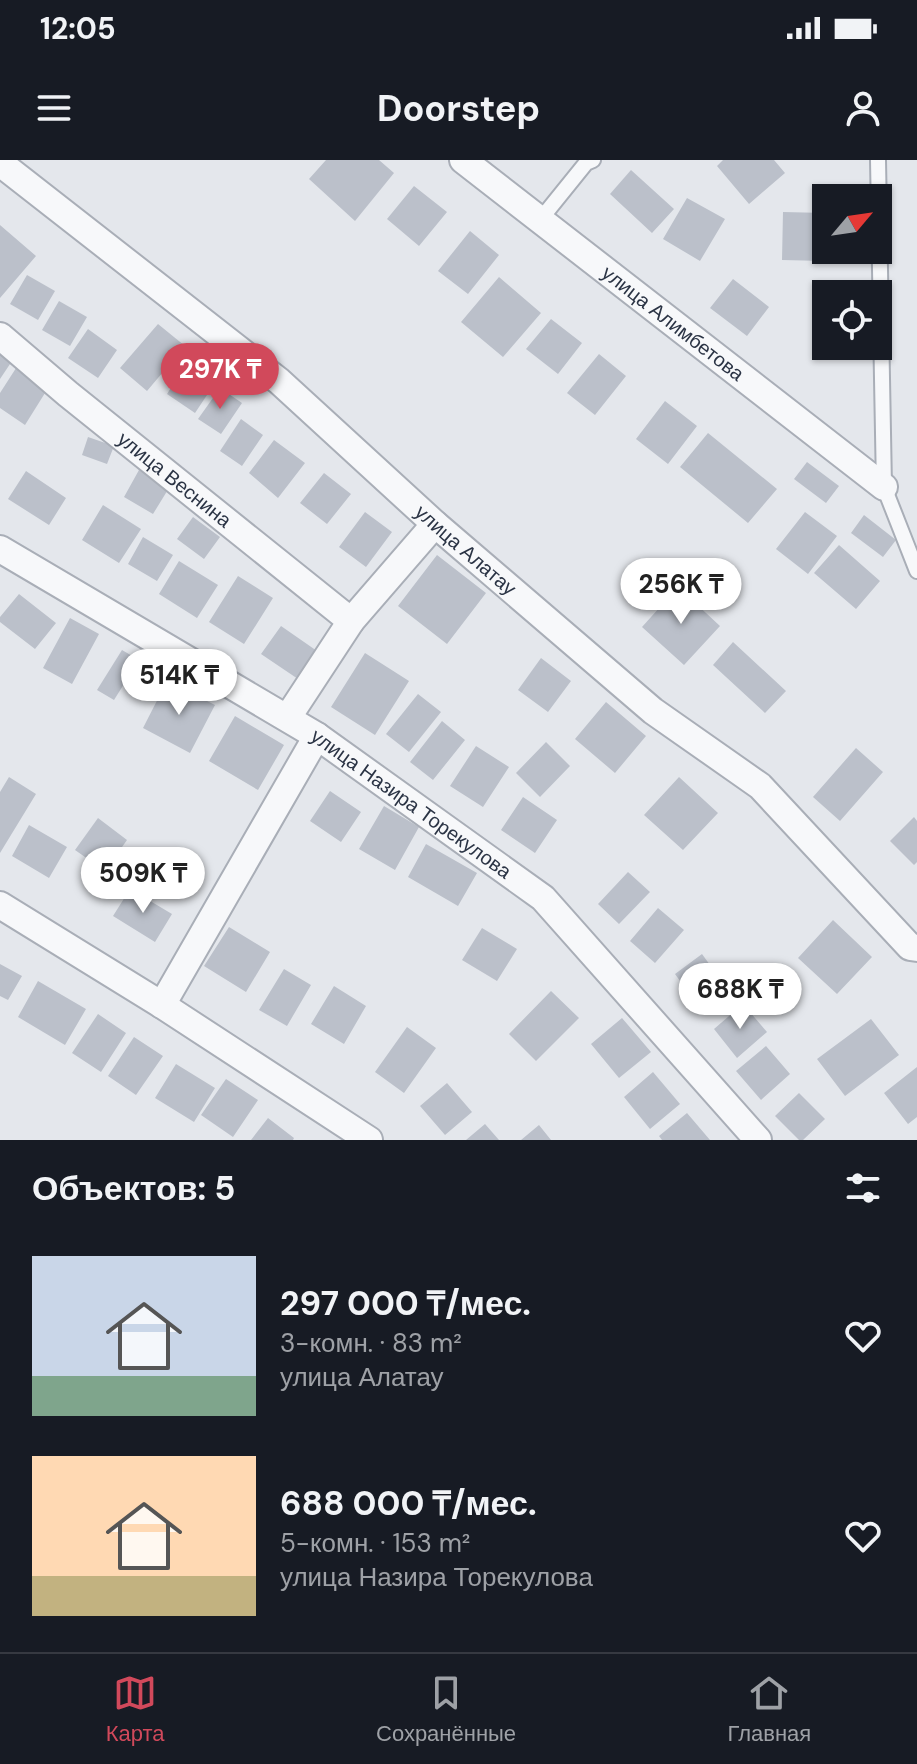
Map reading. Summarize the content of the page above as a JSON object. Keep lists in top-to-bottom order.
{
  "streets": {
    "street": [
      "улица Алимбетова",
      "улица Веснина",
      "улица Алатау",
      "улица Назира Торекулова"
    ]
  },
  "north": "top right",
  "page": {
    "status": "12:05",
    "header": "Doorstep",
    "price": [
      "297K ₸",
      "256K ₸",
      "514K ₸",
      "509K ₸",
      "688K ₸"
    ],
    "heading": "Объектов: 5",
    "list": [
      {
        "name": "297 000 ₸/мес.",
        "note": "3-комн. · 83 m² · улица Алатау"
      },
      {
        "name": "688 000 ₸/мес.",
        "note": "5-комн. · 153 m² · улица Назира Торекулова"
      }
    ],
    "tabs": ["Карта", "Сохранённые", "Главная"]
  }
}
